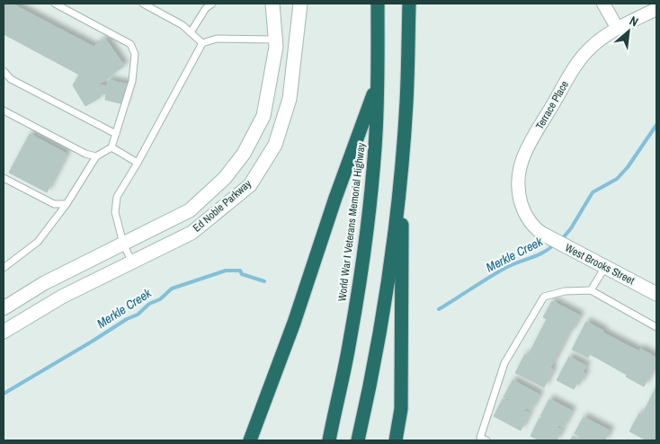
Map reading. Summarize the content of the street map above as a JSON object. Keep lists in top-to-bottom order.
{
  "streets": {
    "highway": ["World War I Veterans Memorial Highway"],
    "main road": ["Ed Noble Parkway", "West Brooks Street"],
    "street": ["Terrace Place"]
  },
  "crossings": [
    ["Terrace Place", "West Brooks Street"]
  ],
  "water": ["Merkle Creek"],
  "north": "top right"
}
